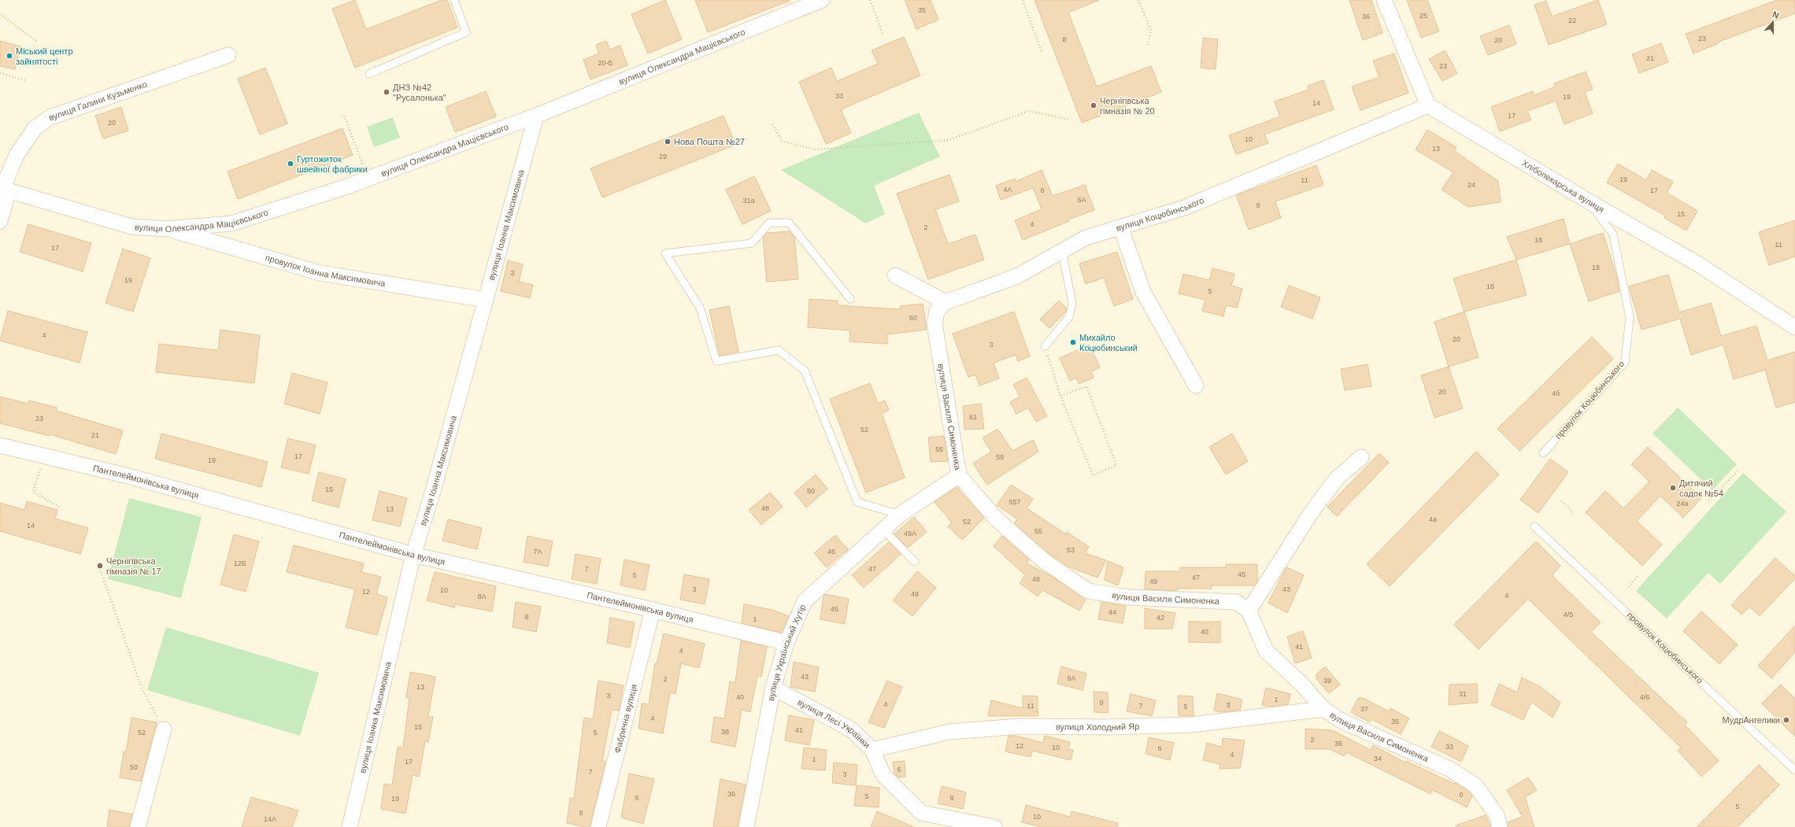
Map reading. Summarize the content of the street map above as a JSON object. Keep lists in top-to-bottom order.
{
  "streets": {
    "street": [
      "вулиця Олександра Мацієвського",
      "вулиця Галини Кузьменко",
      "Хлібопекарська вулиця",
      "вулиця Коцюбинського",
      "вулиця Іоанна Максимовича",
      "провулок Іоанна Максимовича",
      "вулиця Василя Симоненка",
      "Пантелеймонівська вулиця",
      "вулиця Український Хутір",
      "Фабрична вулиця",
      "вулиця Лесі Українки",
      "вулиця Холодний Яр"
    ],
    "lane": ["провулок Коцюбинського"]
  },
  "crossings": [
    ["вулиця Олександра Мацієвського", "вулиця Галини Кузьменко"],
    ["вулиця Олександра Мацієвського", "вулиця Іоанна Максимовича"],
    ["вулиця Олександра Мацієвського", "провулок Іоанна Максимовича"],
    ["Хлібопекарська вулиця", "вулиця Коцюбинського"],
    ["Хлібопекарська вулиця", "провулок Коцюбинського"],
    ["вулиця Коцюбинського", "вулиця Василя Симоненка"],
    ["вулиця Іоанна Максимовича", "провулок Іоанна Максимовича"],
    ["вулиця Іоанна Максимовича", "Пантелеймонівська вулиця"],
    ["вулиця Василя Симоненка", "вулиця Український Хутір"],
    ["вулиця Василя Симоненка", "вулиця Холодний Яр"],
    ["Пантелеймонівська вулиця", "вулиця Український Хутір"],
    ["Пантелеймонівська вулиця", "Фабрична вулиця"],
    ["вулиця Український Хутір", "вулиця Лесі Українки"],
    ["вулиця Лесі Українки", "вулиця Холодний Яр"]
  ],
  "places": [
    "Міський центр зайнятості",
    "ДНЗ №42 \"Русалонька\"",
    "Чернігівська гімназія № 20",
    "Нова Пошта №27",
    "Гуртожиток швейної фабрики",
    "Михайло Коцюбинський",
    "Дитячий садок №54",
    "Чернігівська гімназія № 17",
    "МудрАнгелики"
  ],
  "house_numbers": [
    "35",
    "25",
    "36",
    "22",
    "23",
    "8",
    "20",
    "21",
    "20-Б",
    "23",
    "33",
    "19",
    "14",
    "17",
    "20",
    "10",
    "13",
    "29",
    "19",
    "11",
    "24",
    "4А",
    "6",
    "17",
    "6А",
    "31а",
    "9",
    "15",
    "4",
    "2",
    "18",
    "11",
    "17",
    "18",
    "3",
    "19",
    "18",
    "5",
    "60",
    "4",
    "20",
    "3",
    "20",
    "4б",
    "61",
    "23",
    "52",
    "21",
    "56",
    "17",
    "59",
    "19",
    "15",
    "50",
    "557",
    "24а",
    "48",
    "13",
    "4а",
    "52",
    "14",
    "55",
    "49А",
    "53",
    "7А",
    "46",
    "12Б",
    "7",
    "47",
    "45",
    "5",
    "47",
    "48",
    "49",
    "3",
    "43",
    "10",
    "12",
    "49",
    "4",
    "8А",
    "45",
    "44",
    "4/5",
    "8",
    "42",
    "1",
    "40",
    "41",
    "4",
    "43",
    "9А",
    "2",
    "39",
    "13",
    "31",
    "3",
    "40",
    "4/6",
    "1",
    "9",
    "4",
    "3",
    "11",
    "7",
    "5",
    "37",
    "4",
    "35",
    "15",
    "41",
    "38",
    "52",
    "5",
    "2",
    "36",
    "12",
    "33",
    "10",
    "6",
    "4",
    "34",
    "1",
    "17",
    "50",
    "6",
    "7",
    "3",
    "36",
    "0",
    "5",
    "6",
    "8",
    "19",
    "5",
    "9",
    "10",
    "14А"
  ],
  "north": "top"
}
